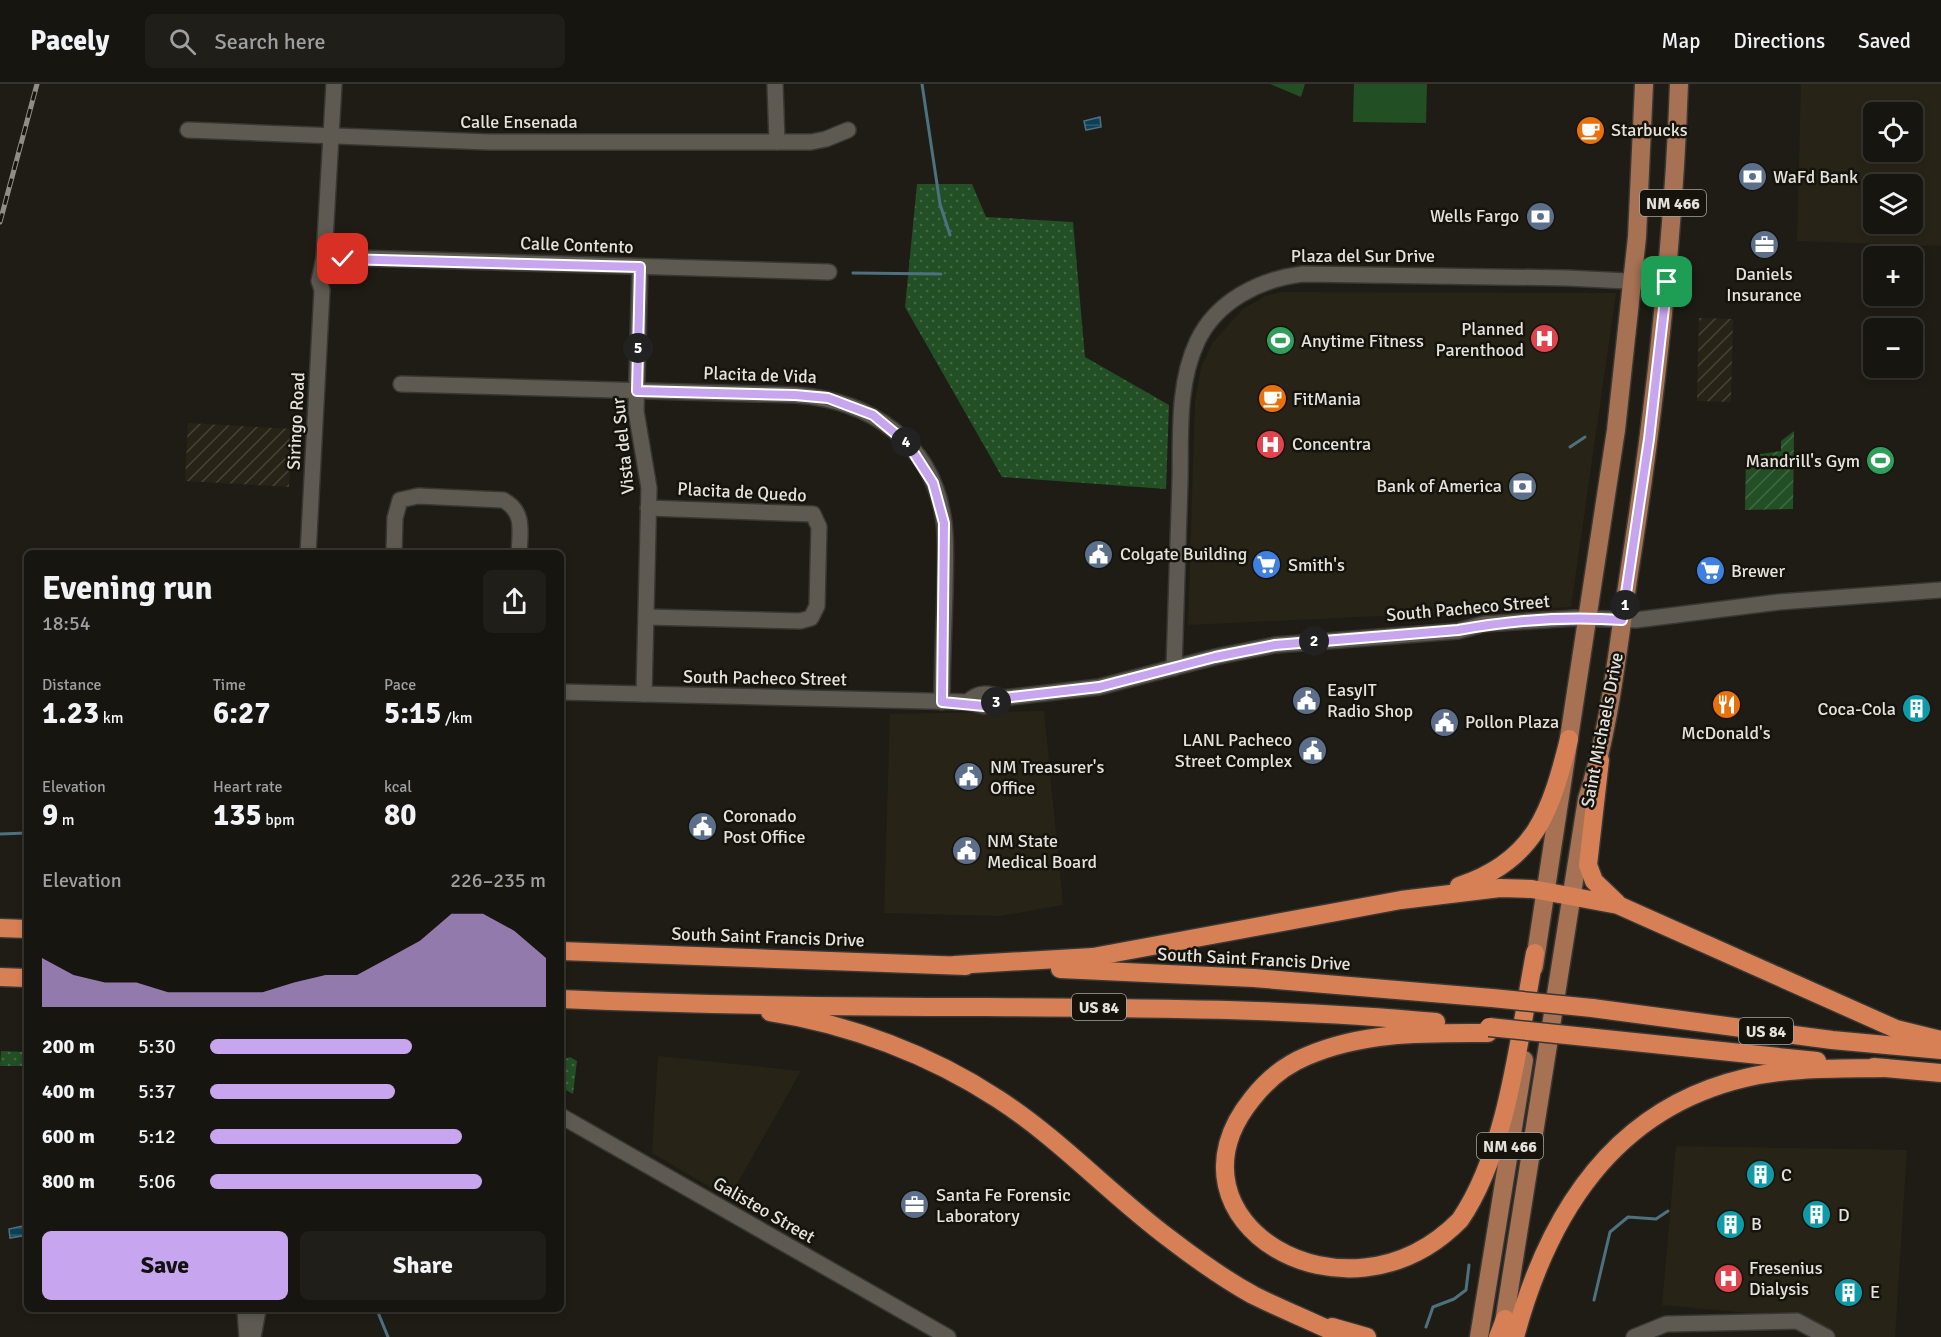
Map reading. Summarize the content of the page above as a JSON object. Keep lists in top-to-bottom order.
{
  "streets": {
    "highway": ["South Saint Francis Drive", "US 84"],
    "main road": ["NM 466", "Saint Michaels Drive"],
    "street": [
      "Calle Ensenada",
      "Calle Contento",
      "Plaza del Sur Drive",
      "Placita de Vida",
      "Siringo Road",
      "Vista del Sur",
      "Placita de Quedo",
      "South Pacheco Street",
      "Galisteo Street"
    ]
  },
  "crossings": [
    ["Calle Ensenada", "Siringo Road"],
    ["Calle Contento", "Siringo Road"],
    ["Calle Contento", "Vista del Sur"],
    ["Plaza del Sur Drive", "South Pacheco Street"],
    ["Plaza del Sur Drive", "Saint Michaels Drive"],
    ["Placita de Vida", "Vista del Sur"],
    ["Placita de Vida", "South Pacheco Street"],
    ["Vista del Sur", "Placita de Quedo"],
    ["Vista del Sur", "South Pacheco Street"],
    ["South Pacheco Street", "Saint Michaels Drive"]
  ],
  "places": {
    "cafe": ["Starbucks", "FitMania"],
    "bank": ["WaFd Bank", "Wells Fargo", "Bank of America"],
    "office": ["Daniels Insurance", "Santa Fe Forensic Laboratory"],
    "hospital": ["Planned Parenthood", "Concentra", "Fresenius Dialysis"],
    "sports": ["Anytime Fitness", "Mandrill's Gym"],
    "public building": [
      "Colgate Building",
      "EasyIT Radio Shop",
      "Pollon Plaza",
      "LANL Pacheco Street Complex",
      "NM Treasurer's Office",
      "Coronado Post Office",
      "NM State Medical Board"
    ],
    "supermarket": ["Smith's", "Brewer"],
    "restaurant": ["McDonald's"],
    "building": [
      "Coca-Cola",
      "C",
      "D",
      "B",
      "E"
    ]
  },
  "page": {
    "header": "Pacely",
    "search": "Search here",
    "nav": ["Map", "Directions", "Saved"],
    "map_buttons": ["+", "−"],
    "pins": [
      "5",
      "4",
      "1",
      "2",
      "3"
    ],
    "heading": ["Evening run", "18:54"],
    "stats": [
      ["Distance", "1.23 km"],
      ["Time", "6:27"],
      ["Pace", "5:15 /km"],
      ["Elevation", "9 m"],
      ["Heart rate", "135 bpm"],
      ["kcal", "80"]
    ],
    "chart": ["Elevation", "226–235 m"],
    "list": [
      {
        "name": "200 m",
        "note": "5:30"
      },
      {
        "name": "400 m",
        "note": "5:37"
      },
      {
        "name": "600 m",
        "note": "5:12"
      },
      {
        "name": "800 m",
        "note": "5:06"
      }
    ],
    "buttons": ["Save", "Share"]
  }
}
